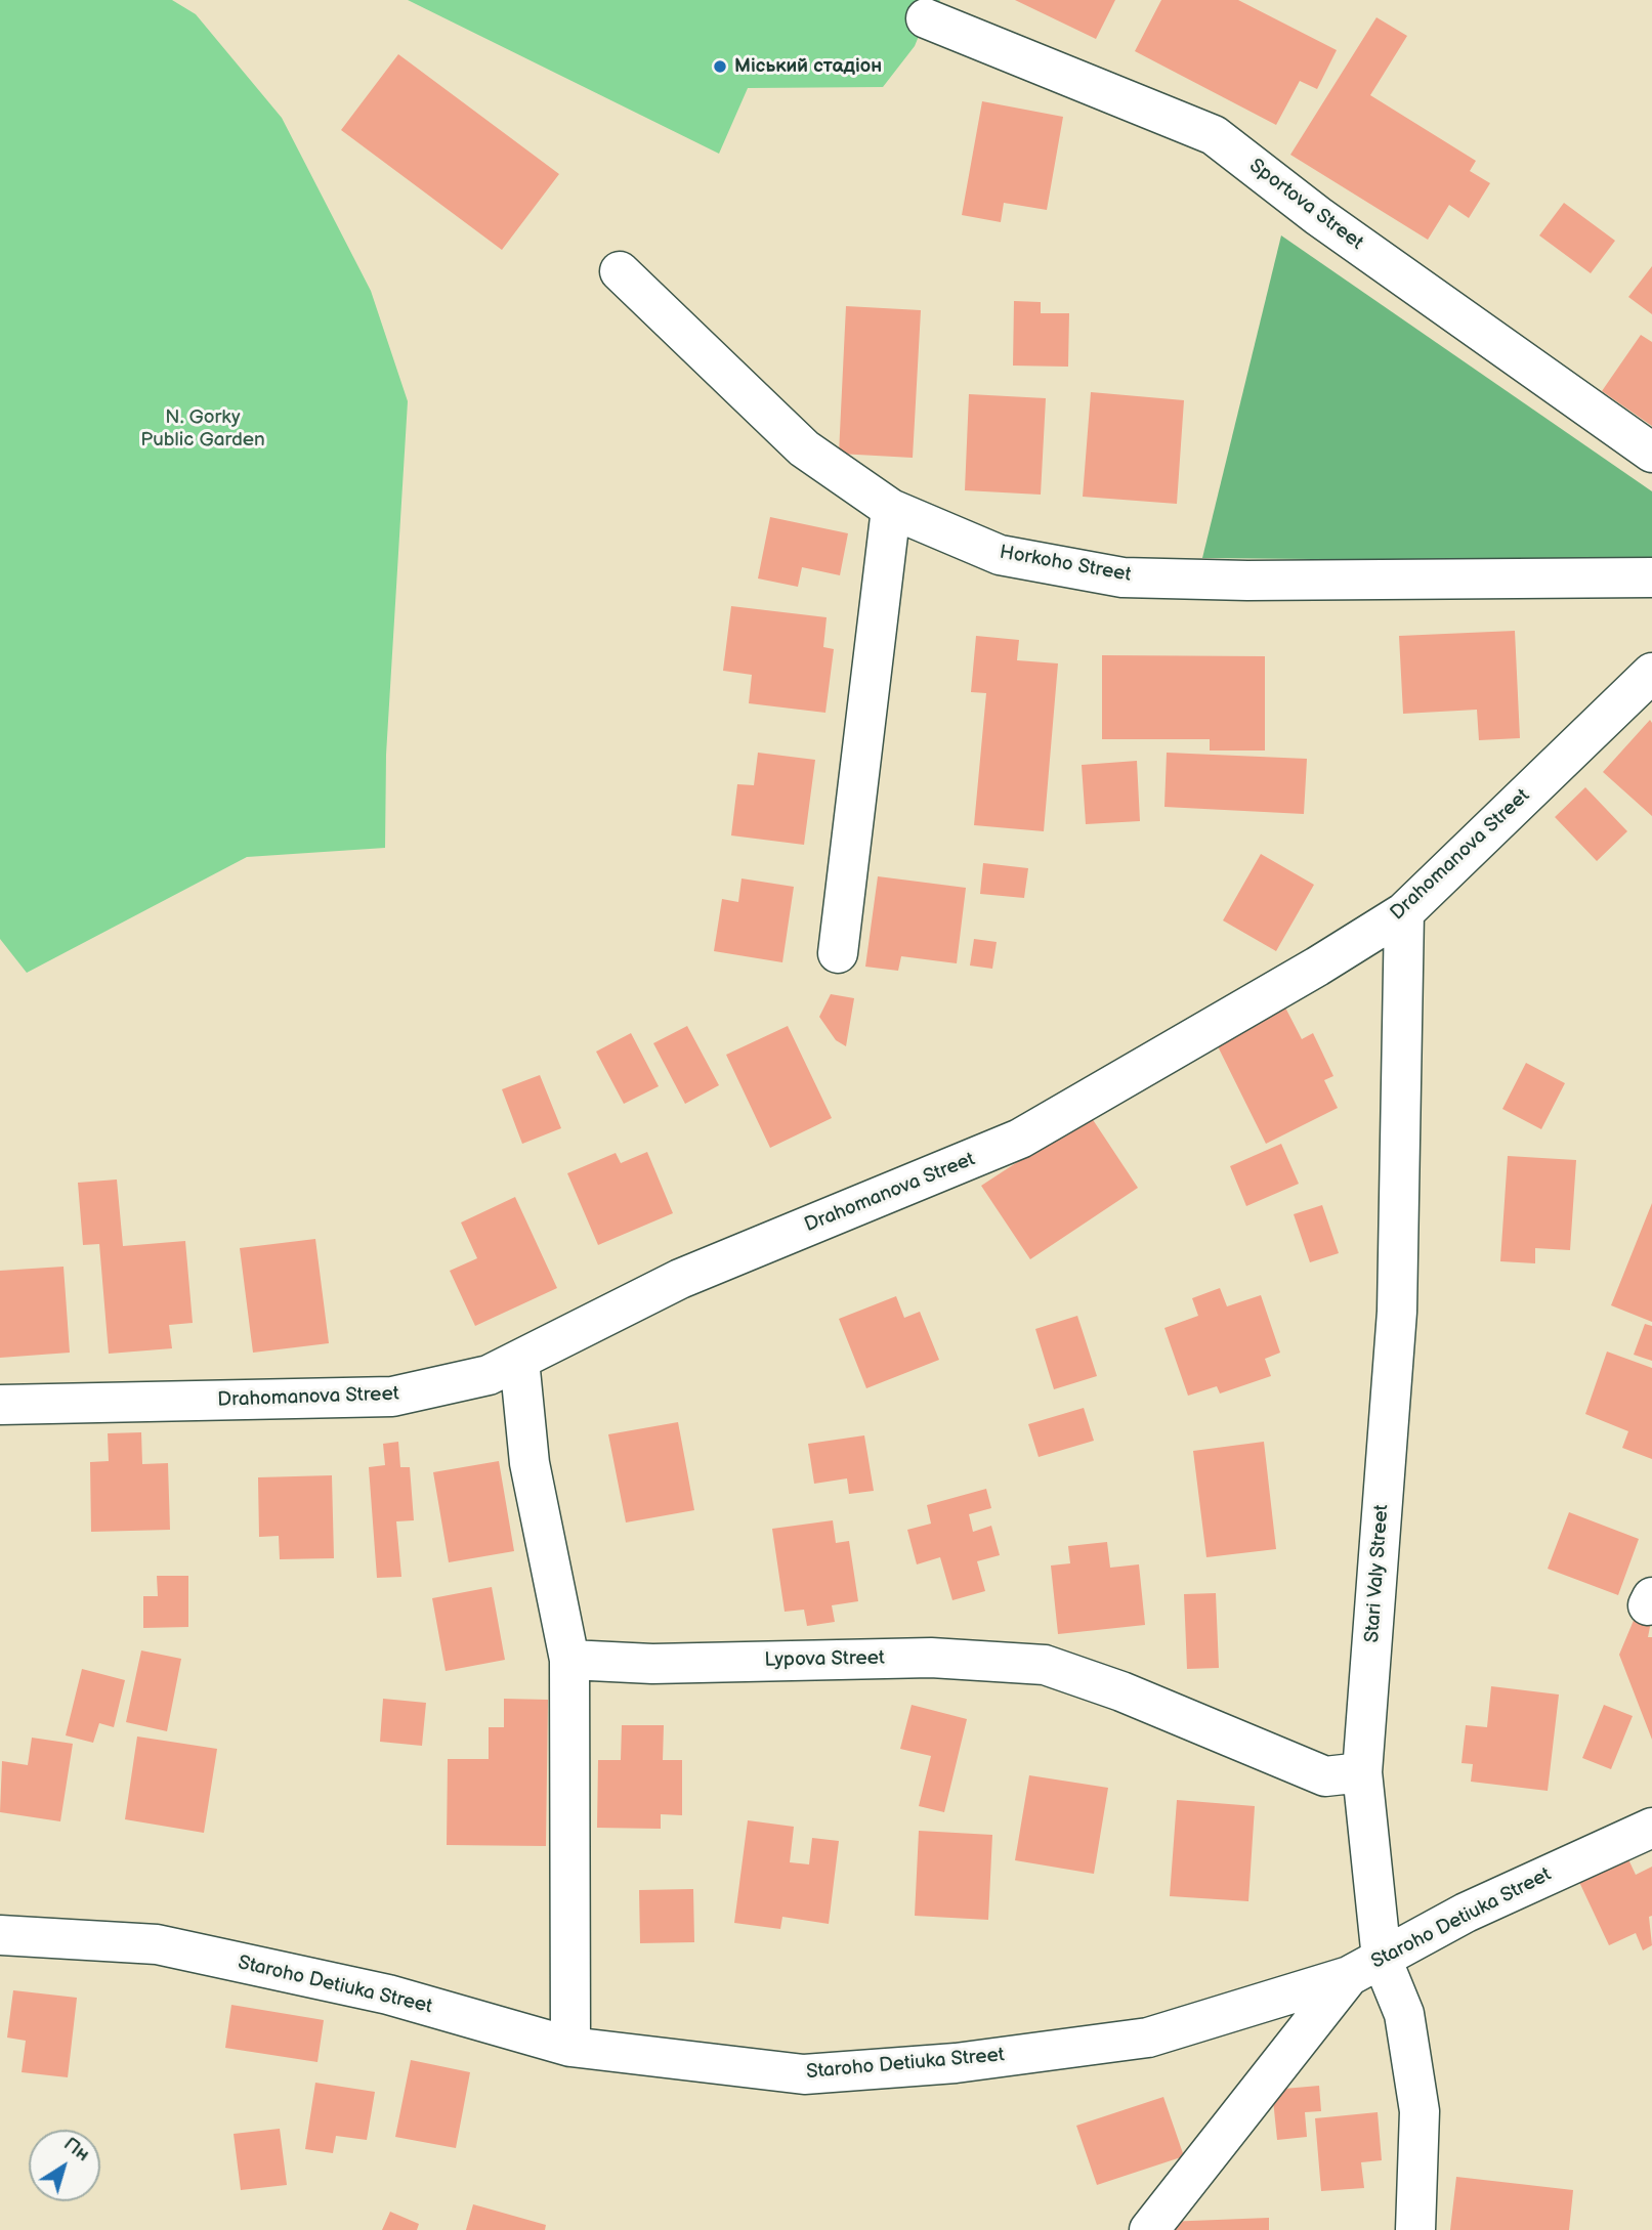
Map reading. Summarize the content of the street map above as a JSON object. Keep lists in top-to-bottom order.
{
  "streets": {
    "street": [
      "Sportova Street",
      "Horkoho Street",
      "Drahomanova Street",
      "Stari Valy Street",
      "Lypova Street",
      "Staroho Detiuka Street"
    ]
  },
  "crossings": [
    ["Drahomanova Street", "Stari Valy Street"],
    ["Stari Valy Street", "Lypova Street"],
    ["Stari Valy Street", "Staroho Detiuka Street"]
  ],
  "parks": ["N. Gorky Public Garden"],
  "places": ["Міський стадіон"],
  "north": "top right"
}
